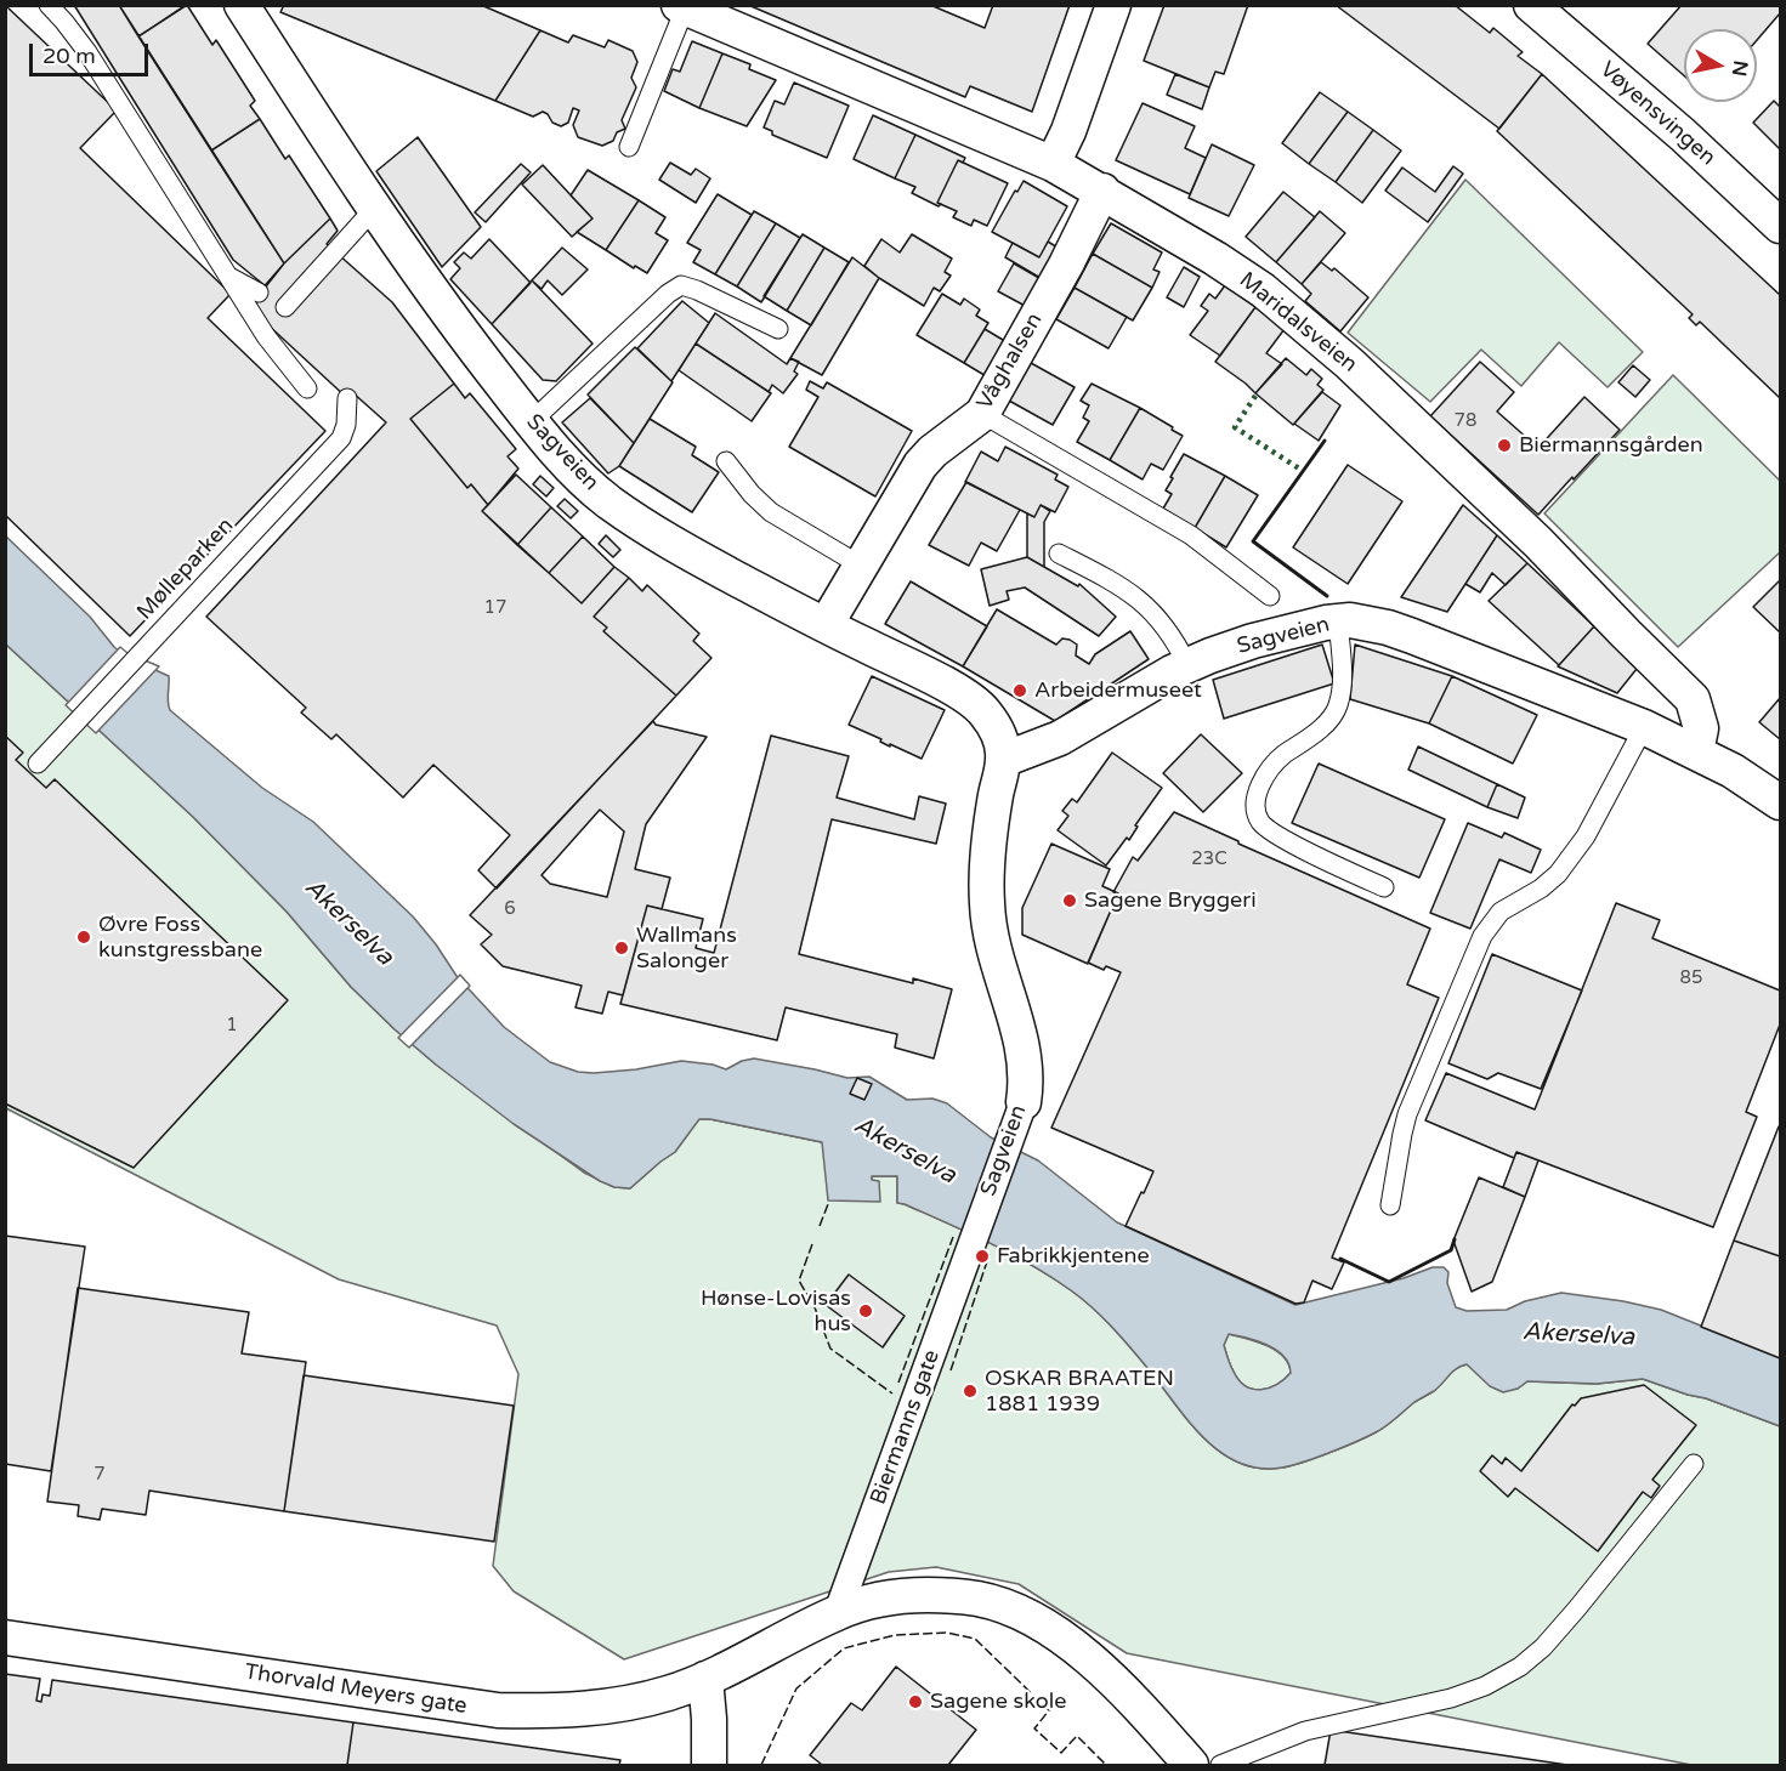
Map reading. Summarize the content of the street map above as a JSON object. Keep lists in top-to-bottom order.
{
  "streets": {
    "street": [
      "Vøyensvingen",
      "Maridalsveien",
      "Våghalsen",
      "Sagveien",
      "Biermanns gate",
      "Thorvald Meyers gate"
    ],
    "lane": ["Mølleparken"]
  },
  "crossings": [
    ["Maridalsveien", "Våghalsen"],
    ["Maridalsveien", "Sagveien"],
    ["Våghalsen", "Sagveien"],
    ["Sagveien", "Biermanns gate"],
    ["Biermanns gate", "Thorvald Meyers gate"]
  ],
  "water": ["Akerselva"],
  "places": [
    "Biermannsgården",
    "Arbeidermuseet",
    "Sagene Bryggeri",
    "Øvre Foss kunstgressbane",
    "Wallmans Salonger",
    "Fabrikkjentene",
    "Hønse-Lovisas hus",
    "OSKAR BRAATEN 1881 1939",
    "Sagene skole"
  ],
  "house_numbers": [
    "78",
    "17",
    "23C",
    "6",
    "85",
    "1",
    "7"
  ],
  "scale_bar": "20 m",
  "north": "right"
}
